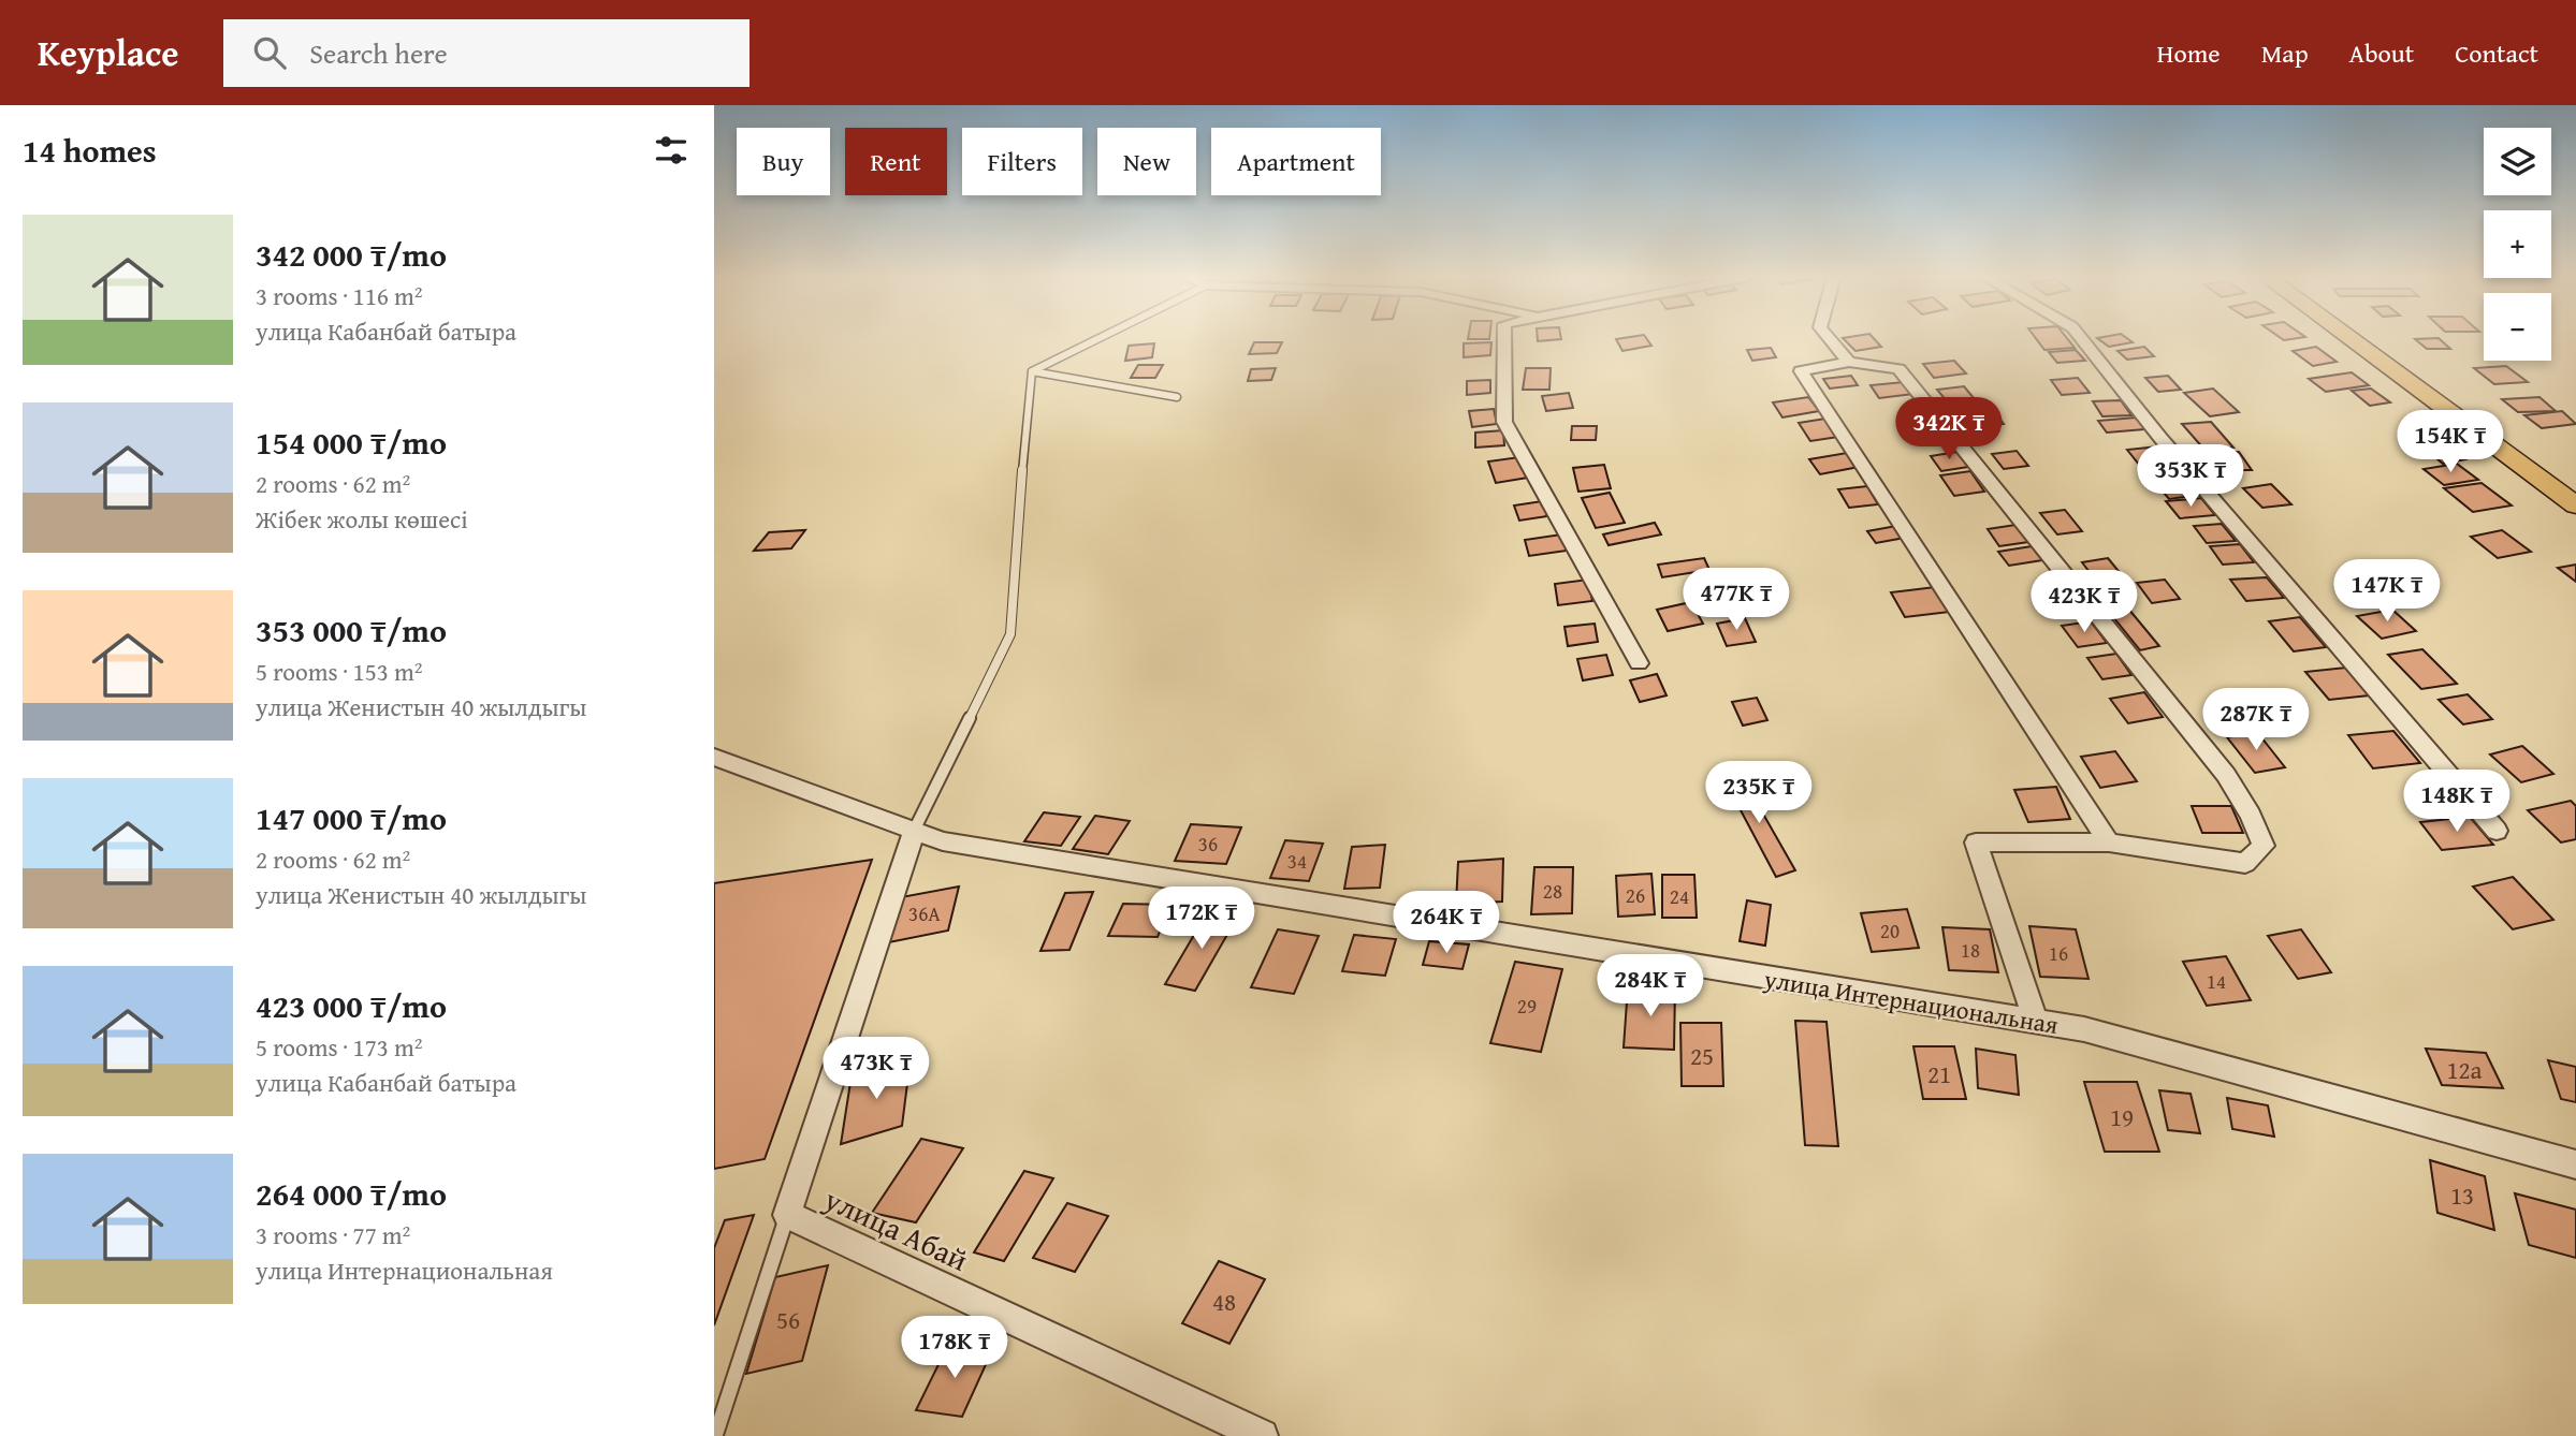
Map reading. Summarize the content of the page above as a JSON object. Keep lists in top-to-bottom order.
{
  "streets": {
    "street": ["улица Интернациональная", "улица Абай"]
  },
  "crossings": [
    ["улица Интернациональная", "улица Абай"]
  ],
  "house_numbers": [
    "36",
    "34",
    "28",
    "26",
    "24",
    "36А",
    "20",
    "18",
    "16",
    "14",
    "29",
    "25",
    "12а",
    "21",
    "19",
    "13",
    "48",
    "56"
  ],
  "page": {
    "header": "Keyplace",
    "search": "Search here",
    "nav": [
      "Home",
      "Map",
      "About",
      "Contact"
    ],
    "heading": "14 homes",
    "map_buttons": ["+", "−"],
    "chip": [
      "Buy",
      "Rent",
      "Filters",
      "New",
      "Apartment"
    ],
    "list": [
      {
        "name": "342 000 ₸/mo",
        "note": "3 rooms · 116 m² · улица Кабанбай батыра"
      },
      {
        "name": "154 000 ₸/mo",
        "note": "2 rooms · 62 m² · Жібек жолы көшесі"
      },
      {
        "name": "353 000 ₸/mo",
        "note": "5 rooms · 153 m² · улица Женистын 40 жылдыгы"
      },
      {
        "name": "147 000 ₸/mo",
        "note": "2 rooms · 62 m² · улица Женистын 40 жылдыгы"
      },
      {
        "name": "423 000 ₸/mo",
        "note": "5 rooms · 173 m² · улица Кабанбай батыра"
      },
      {
        "name": "264 000 ₸/mo",
        "note": "3 rooms · 77 m² · улица Интернациональная"
      }
    ],
    "price": [
      "342K ₸",
      "154K ₸",
      "353K ₸",
      "147K ₸",
      "477K ₸",
      "423K ₸",
      "287K ₸",
      "235K ₸",
      "148K ₸",
      "172K ₸",
      "264K ₸",
      "284K ₸",
      "473K ₸",
      "178K ₸"
    ]
  }
}
